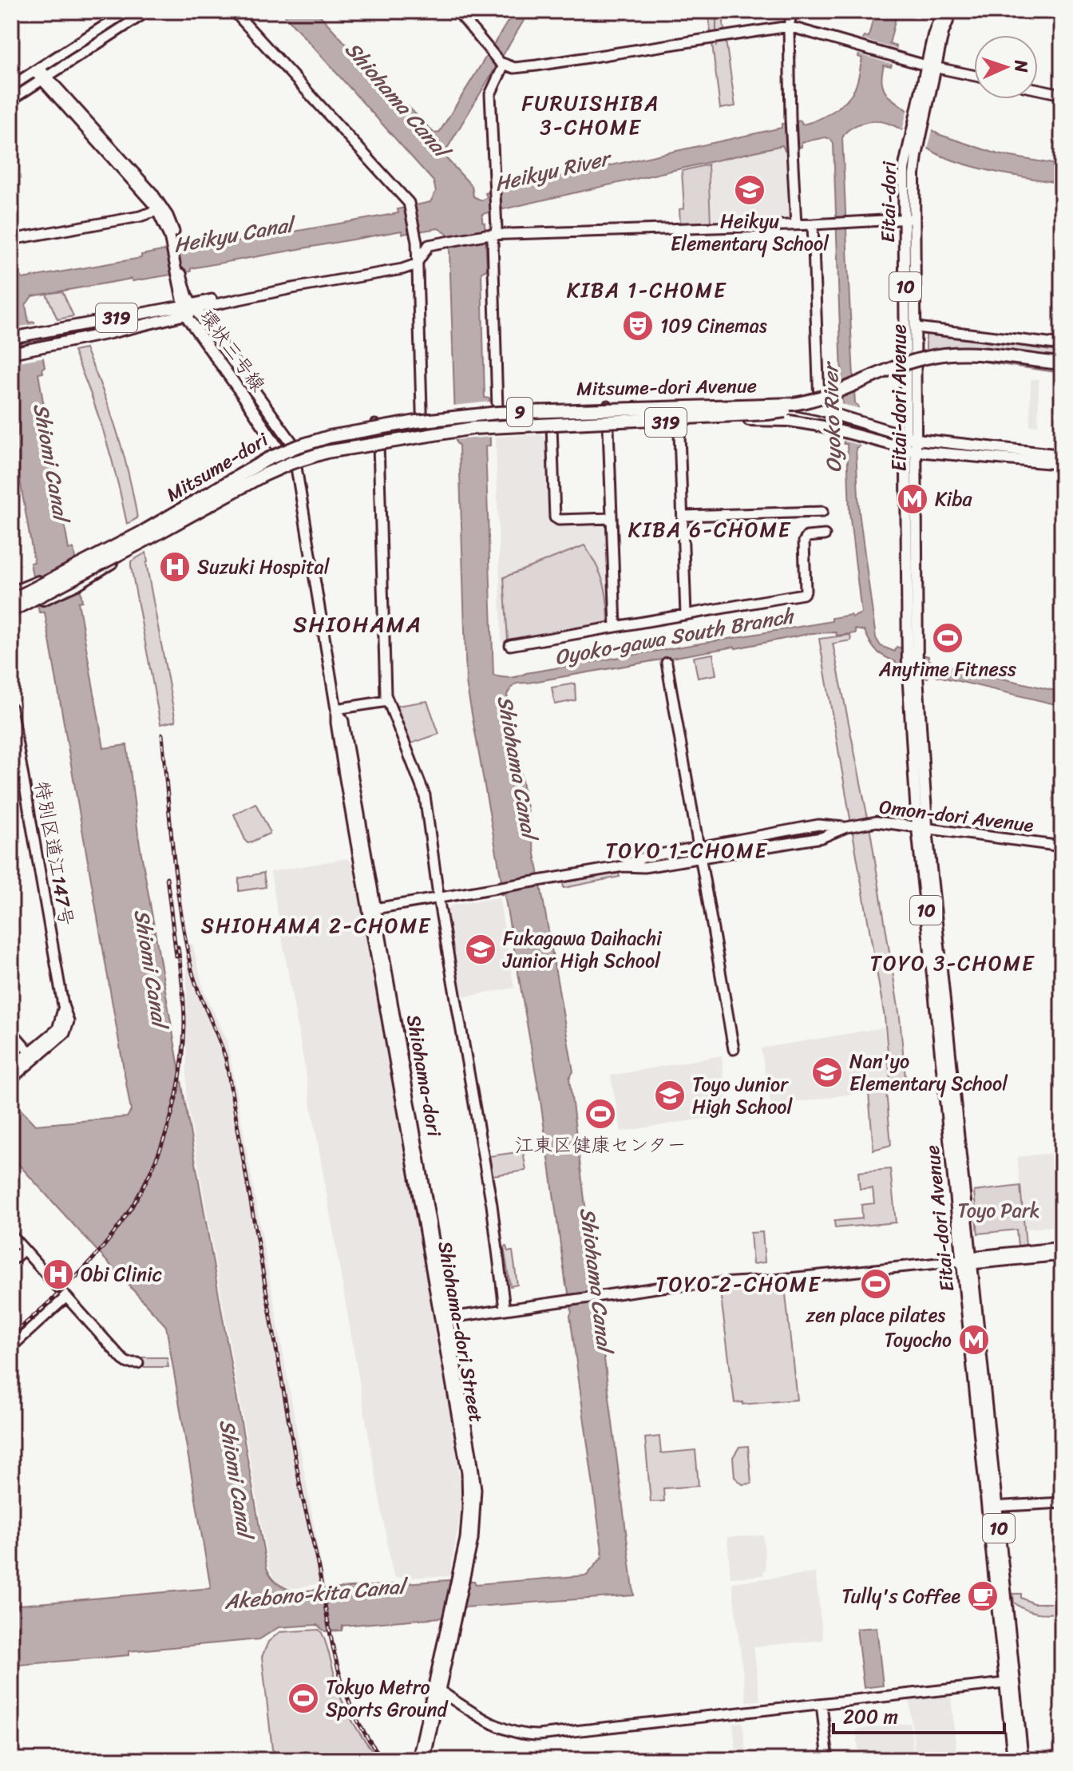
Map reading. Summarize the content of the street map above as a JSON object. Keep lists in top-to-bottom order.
{
  "streets": {
    "highway": ["9"],
    "main road": [
      "Eitai-dori",
      "10",
      "319",
      "環状三号線",
      "Mitsume-dori Avenue",
      "Eitai-dori Avenue",
      "Mitsume-dori"
    ],
    "street": ["Omon-dori Avenue", "特別区道江147号", "Shiohama-dori"]
  },
  "crossings": [
    ["Eitai-dori", "319"],
    ["Eitai-dori", "Mitsume-dori Avenue"],
    ["Eitai-dori", "Eitai-dori Avenue"],
    ["319", "Mitsume-dori Avenue"],
    ["319", "Eitai-dori Avenue"],
    ["環状三号線", "Mitsume-dori"],
    ["環状三号線", "Shiohama-dori"],
    ["Mitsume-dori Avenue", "Eitai-dori Avenue"],
    ["Mitsume-dori Avenue", "Mitsume-dori"],
    ["Eitai-dori Avenue", "Omon-dori Avenue"],
    ["9", "Mitsume-dori"],
    ["Mitsume-dori", "Shiohama-dori"]
  ],
  "districts": [
    "FURUISHIBA 3-CHOME",
    "KIBA 1-CHOME",
    "KIBA 6-CHOME",
    "SHIOHAMA",
    "TOYO 1-CHOME",
    "SHIOHAMA 2-CHOME",
    "TOYO 3-CHOME",
    "TOYO 2-CHOME"
  ],
  "water": [
    "Shiohama Canal",
    "Heikyu River",
    "Heikyu Canal",
    "Oyoko River",
    "Shiomi Canal",
    "Oyoko-gawa South Branch",
    "Akebono-kita Canal"
  ],
  "parks": ["Toyo Park"],
  "places": {
    "school or university": [
      "Heikyu Elementary School",
      "Fukagawa Daihachi Junior High School",
      "Nan'yo Elementary School",
      "Toyo Junior High School"
    ],
    "theatre": ["109 Cinemas"],
    "metro station": ["Kiba", "Toyocho"],
    "hospital": ["Suzuki Hospital", "Obi Clinic"],
    "sports": [
      "Anytime Fitness",
      "江東区健康センター",
      "zen place pilates",
      "Tokyo Metro Sports Ground"
    ],
    "cafe": ["Tully's Coffee"]
  },
  "scale_bar": "200 m",
  "north": "right"
}
